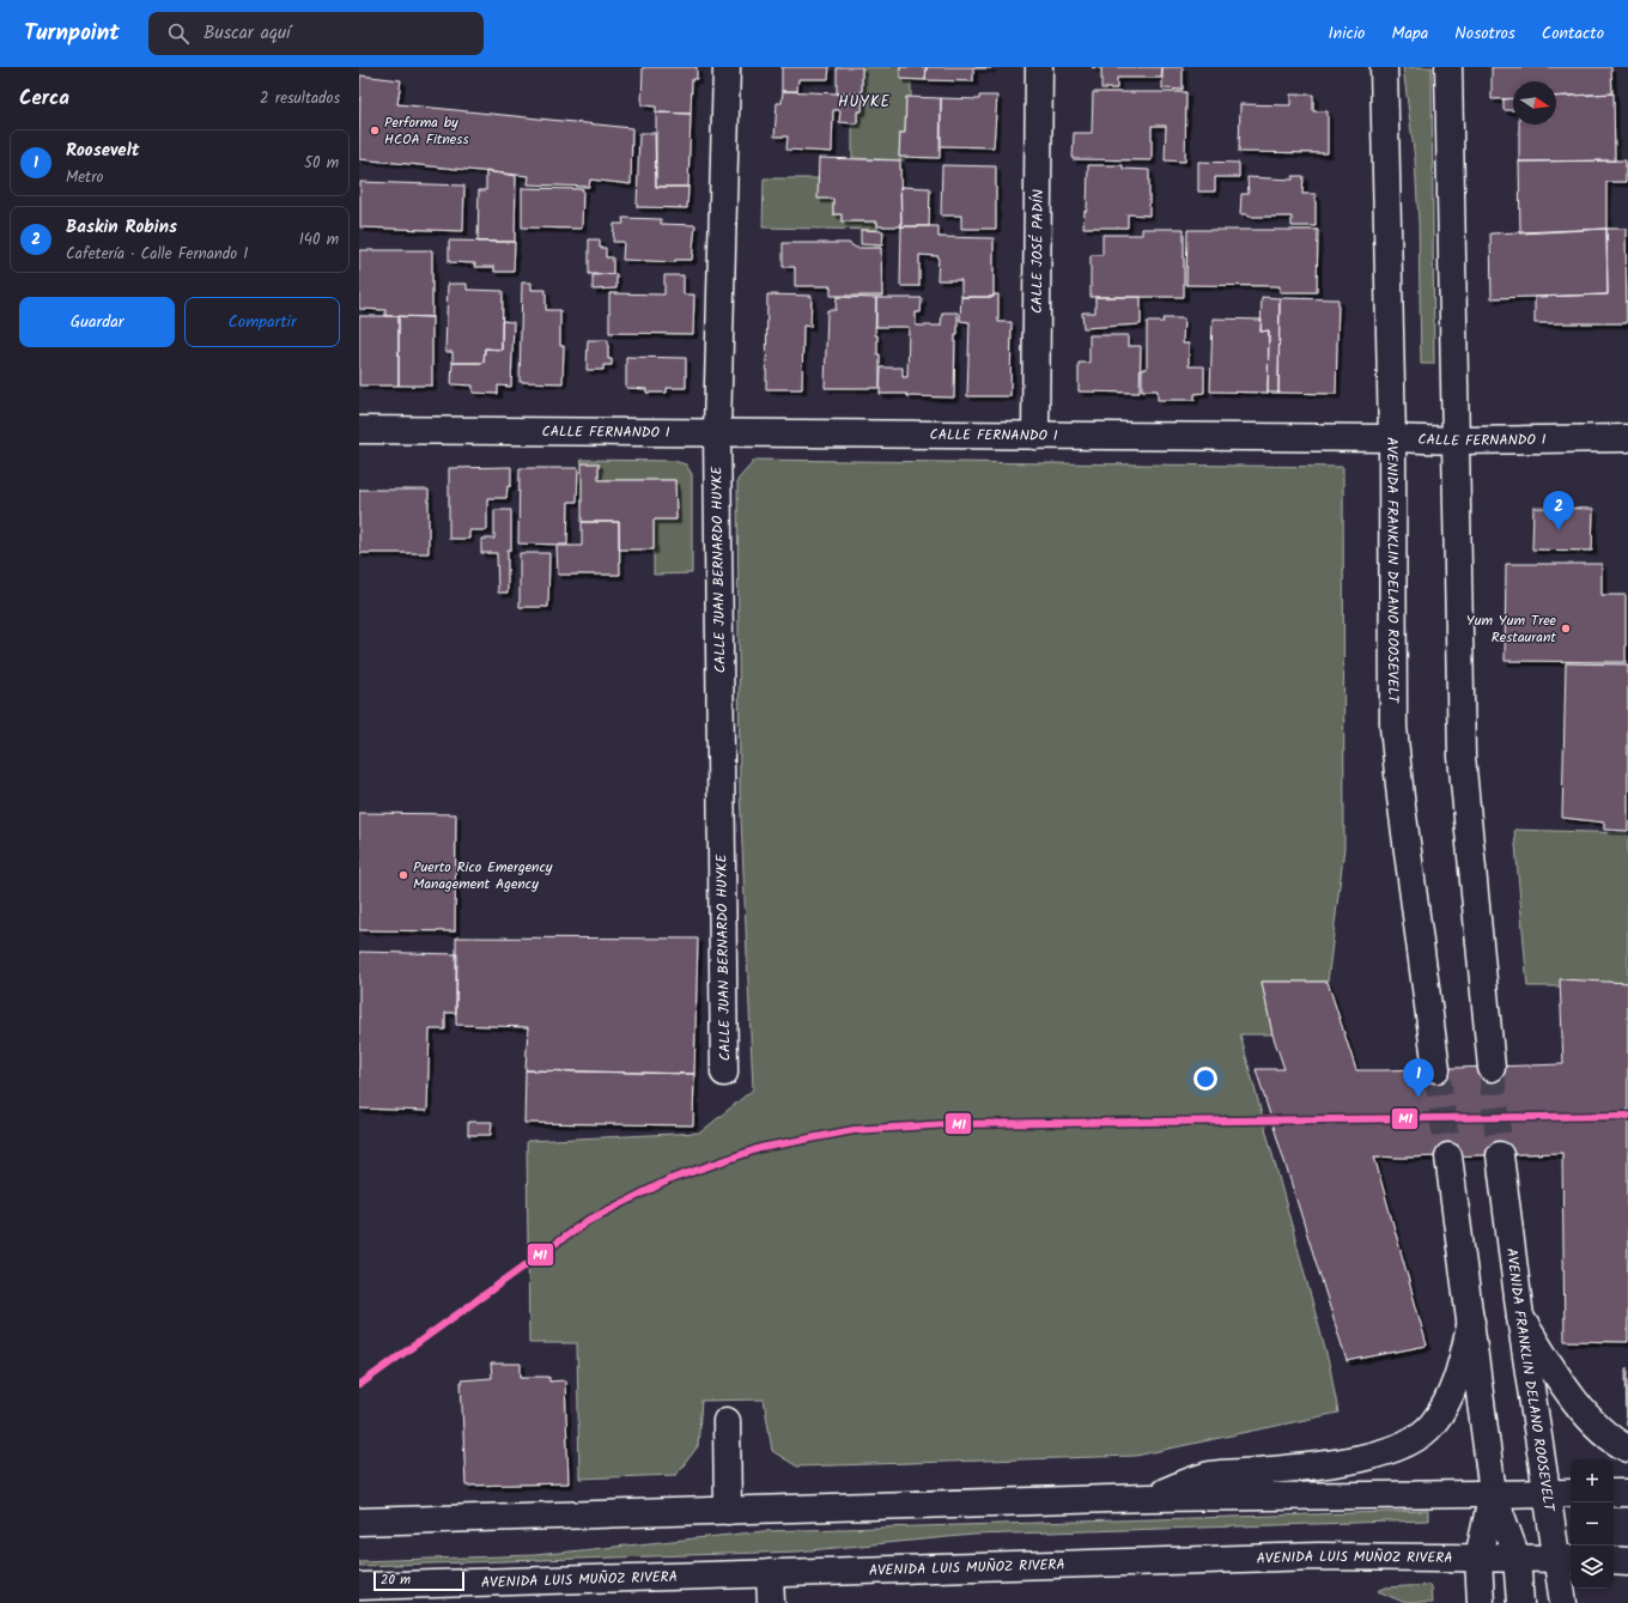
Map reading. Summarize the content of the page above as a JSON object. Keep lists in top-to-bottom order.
{
  "streets": {
    "main road": [
      "CALLE JOSÉ PADÍN",
      "CALLE FERNANDO I",
      "AVENIDA FRANKLIN DELANO ROOSEVELT",
      "CALLE JUAN BERNARDO HUYKE",
      "AVENIDA LUIS MUÑOZ RIVERA"
    ]
  },
  "crossings": [
    ["CALLE JOSÉ PADÍN", "CALLE FERNANDO I"],
    ["CALLE FERNANDO I", "AVENIDA FRANKLIN DELANO ROOSEVELT"],
    ["CALLE FERNANDO I", "CALLE JUAN BERNARDO HUYKE"],
    ["AVENIDA FRANKLIN DELANO ROOSEVELT", "AVENIDA LUIS MUÑOZ RIVERA"]
  ],
  "districts": ["HUYKE"],
  "places": ["Performa by HCOA Fitness", "Yum Yum Tree Restaurant", "Puerto Rico Emergency Management Agency"],
  "lines": ["transit line M1"],
  "scale_bar": "20 m",
  "north": "right",
  "page": {
    "header": "Turnpoint",
    "search": "Buscar aquí",
    "nav": [
      "Inicio",
      "Mapa",
      "Nosotros",
      "Contacto"
    ],
    "heading": ["Cerca", "2 resultados"],
    "list": [
      {
        "mark": "1",
        "name": "Roosevelt",
        "note": "Metro",
        "value": "50 m"
      },
      {
        "mark": "2",
        "name": "Baskin Robins",
        "note": "Cafetería · Calle Fernando I",
        "value": "140 m"
      }
    ],
    "buttons": ["Guardar", "Compartir"],
    "pins": ["2", "1"],
    "map_buttons": ["+", "−"],
    "scale": "20 m"
  }
}
